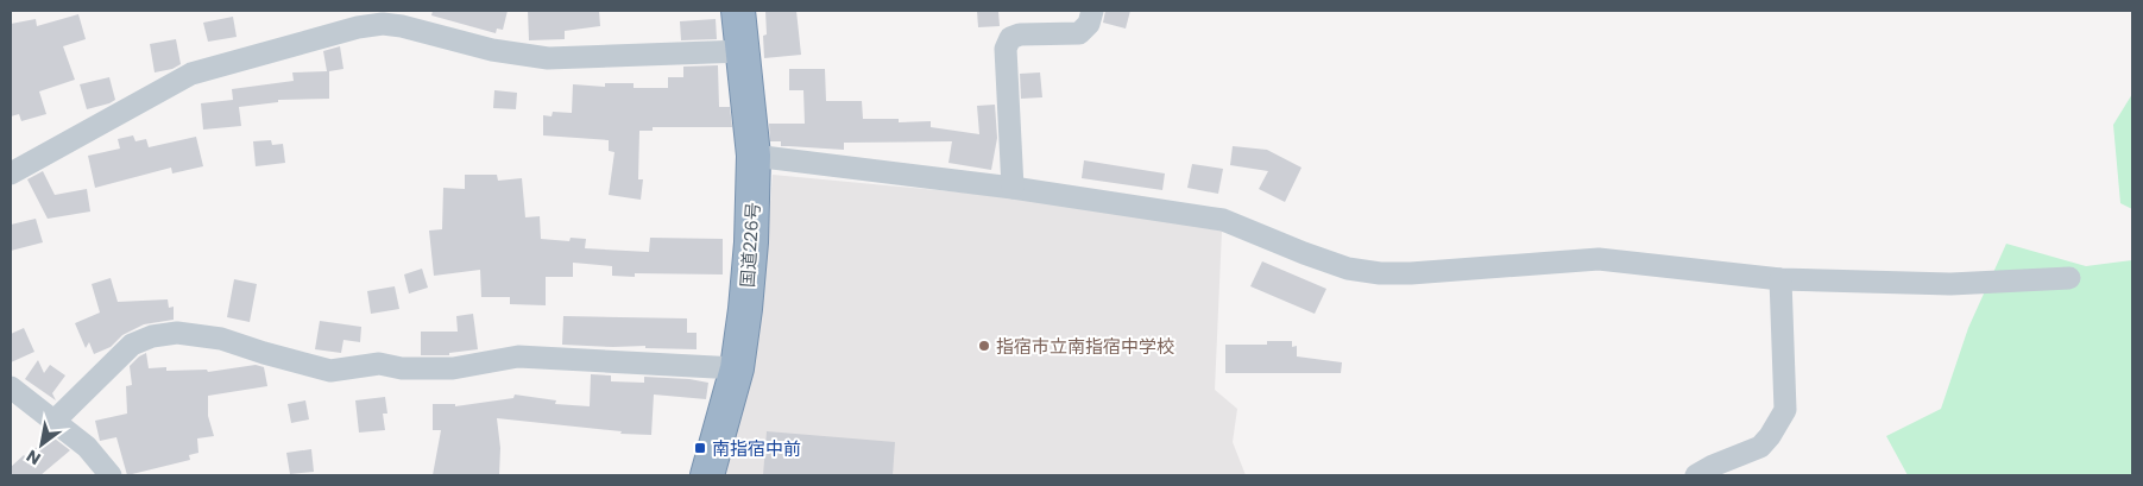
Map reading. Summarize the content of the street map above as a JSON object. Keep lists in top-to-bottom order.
{
  "streets": {
    "highway": ["国道226号"]
  },
  "places": {
    "other": ["指宿市立南指宿中学校"],
    "transit": ["南指宿中前"]
  },
  "north": "bottom left"
}
